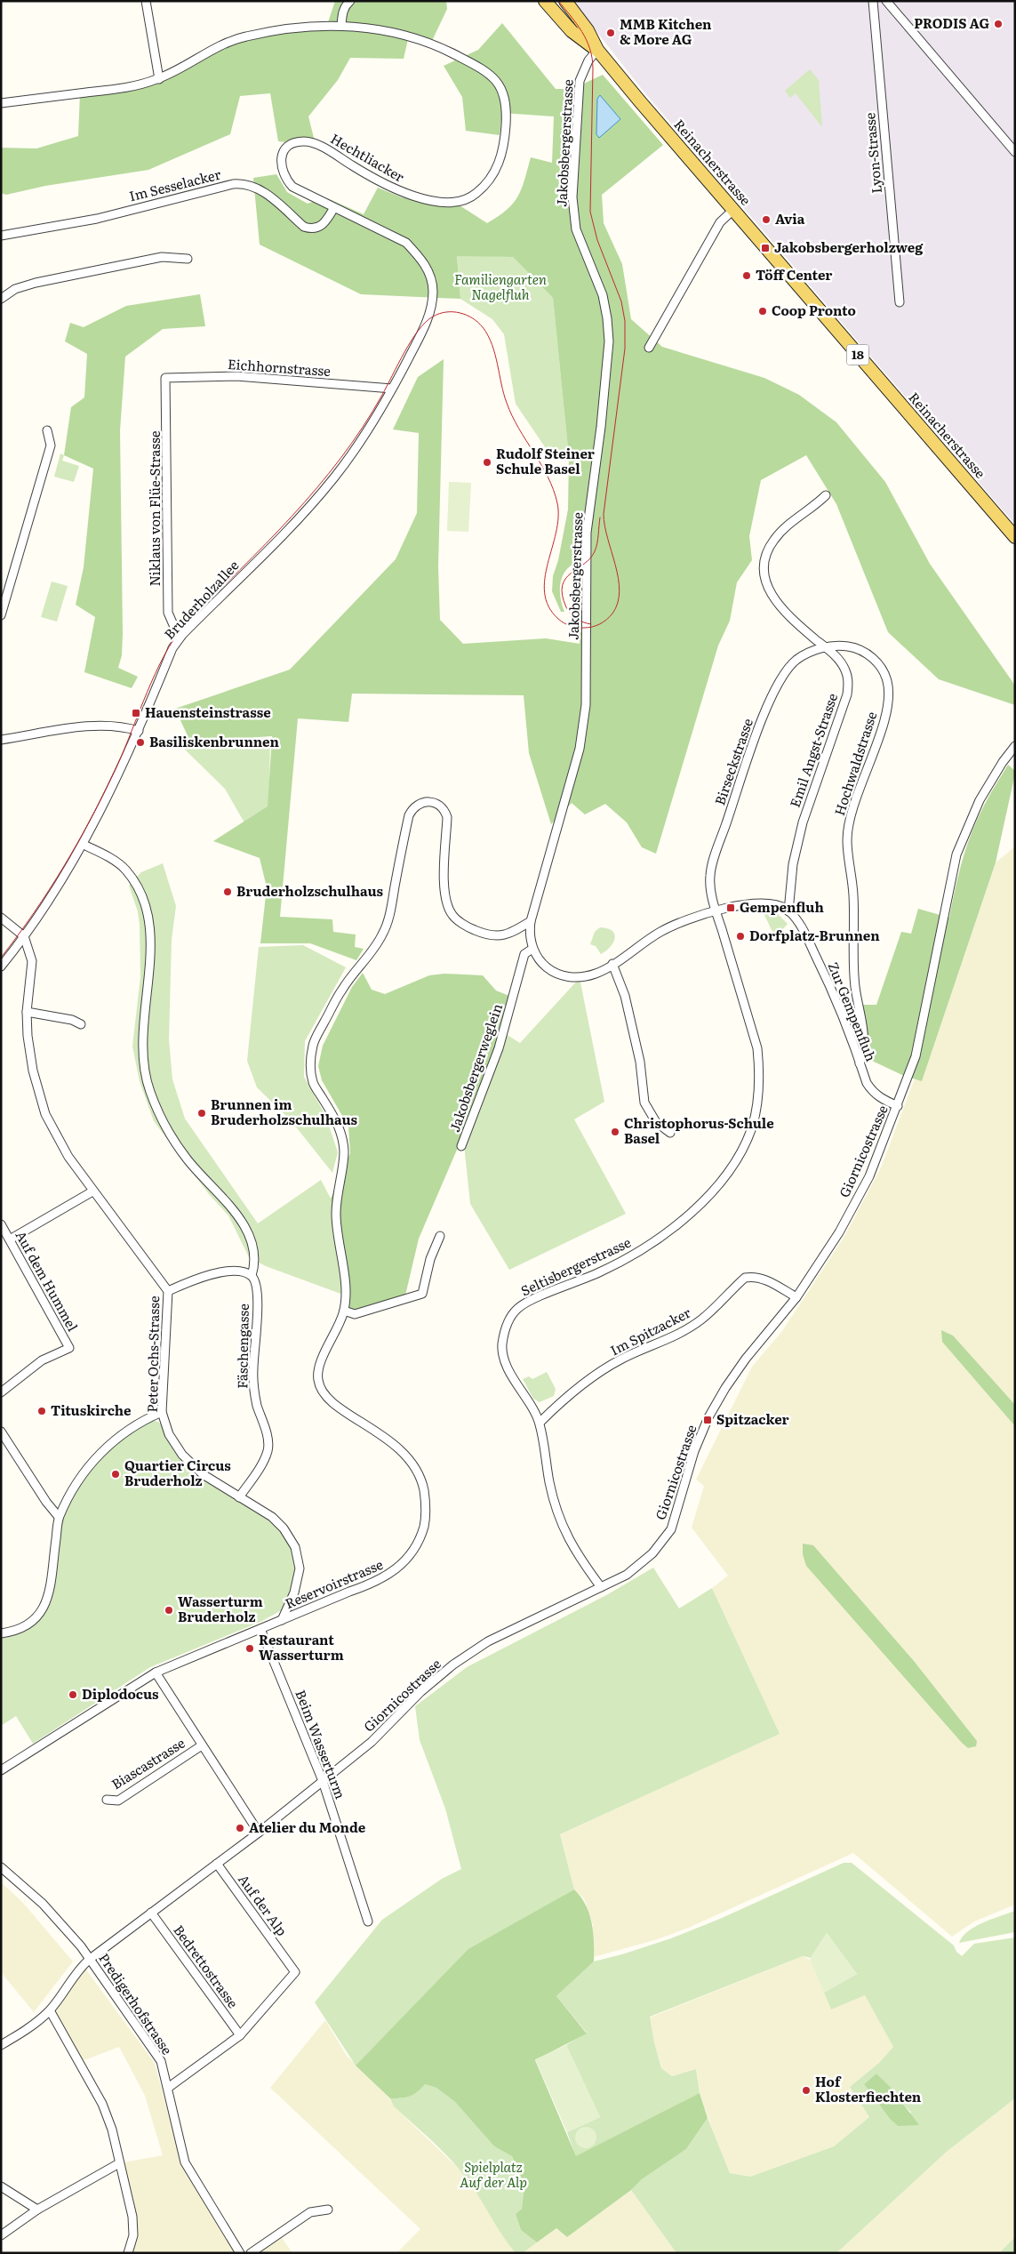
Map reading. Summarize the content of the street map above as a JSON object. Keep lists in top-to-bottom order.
{
  "streets": {
    "main road": ["Reinacherstrasse", "18"],
    "street": [
      "Jakobsbergerstrasse",
      "Lyon-Strasse",
      "Hechtliacker",
      "Im Sesselacker",
      "Eichhornstrasse",
      "Niklaus von Flüe-Strasse",
      "Bruderholzallee",
      "Emil Angst-Strasse",
      "Birseckstrasse",
      "Hochwaldstrasse",
      "Zur Gempenfluh",
      "Jakobsbergerweglein",
      "Giornicostrasse",
      "Seltisbergerstrasse",
      "Auf dem Hummel",
      "Im Spitzacker",
      "Fäschengasse",
      "Peter Ochs-Strasse",
      "Reservoirstrasse",
      "Beim Wasserturm",
      "Biascastrasse",
      "Auf der Alp",
      "Bedrettostrasse",
      "Predigerhofstrasse"
    ]
  },
  "crossings": [
    ["Jakobsbergerstrasse", "Reinacherstrasse"],
    ["Jakobsbergerstrasse", "Jakobsbergerweglein"],
    ["Jakobsbergerstrasse", "Reservoirstrasse"],
    ["Hechtliacker", "Im Sesselacker"],
    ["Hechtliacker", "Bruderholzallee"],
    ["Eichhornstrasse", "Niklaus von Flüe-Strasse"],
    ["Eichhornstrasse", "Bruderholzallee"],
    ["Niklaus von Flüe-Strasse", "Bruderholzallee"],
    ["Bruderholzallee", "Fäschengasse"],
    ["Bruderholzallee", "Peter Ochs-Strasse"],
    ["Emil Angst-Strasse", "Birseckstrasse"],
    ["Emil Angst-Strasse", "Hochwaldstrasse"],
    ["Emil Angst-Strasse", "Zur Gempenfluh"],
    ["Birseckstrasse", "Hochwaldstrasse"],
    ["Birseckstrasse", "Seltisbergerstrasse"],
    ["Hochwaldstrasse", "Zur Gempenfluh"],
    ["Zur Gempenfluh", "Giornicostrasse"],
    ["Giornicostrasse", "Seltisbergerstrasse"],
    ["Giornicostrasse", "Im Spitzacker"],
    ["Giornicostrasse", "Beim Wasserturm"],
    ["Giornicostrasse", "Biascastrasse"],
    ["Giornicostrasse", "Auf der Alp"],
    ["Giornicostrasse", "Bedrettostrasse"],
    ["Giornicostrasse", "Predigerhofstrasse"],
    ["Seltisbergerstrasse", "Im Spitzacker"],
    ["Fäschengasse", "Peter Ochs-Strasse"],
    ["Peter Ochs-Strasse", "Reservoirstrasse"],
    ["Reservoirstrasse", "Beim Wasserturm"],
    ["Reservoirstrasse", "Biascastrasse"],
    ["Auf der Alp", "Bedrettostrasse"]
  ],
  "parks": ["Familiengarten Nagelfluh", "Spielplatz Auf der Alp"],
  "places": {
    "other": [
      "PRODIS AG",
      "MMB Kitchen & More AG",
      "Avia",
      "Töff Center",
      "Coop Pronto",
      "Rudolf Steiner Schule Basel",
      "Basiliskenbrunnen",
      "Bruderholzschulhaus",
      "Dorfplatz-Brunnen",
      "Brunnen im Bruderholzschulhaus",
      "Christophorus-Schule Basel",
      "Tituskirche",
      "Quartier Circus Bruderholz",
      "Wasserturm Bruderholz",
      "Restaurant Wasserturm",
      "Diplodocus",
      "Atelier du Monde",
      "Hof Klosterfiechten"
    ],
    "transit": [
      "Jakobsbergerholzweg",
      "Hauensteinstrasse",
      "Gempenfluh",
      "Spitzacker"
    ]
  }
}
